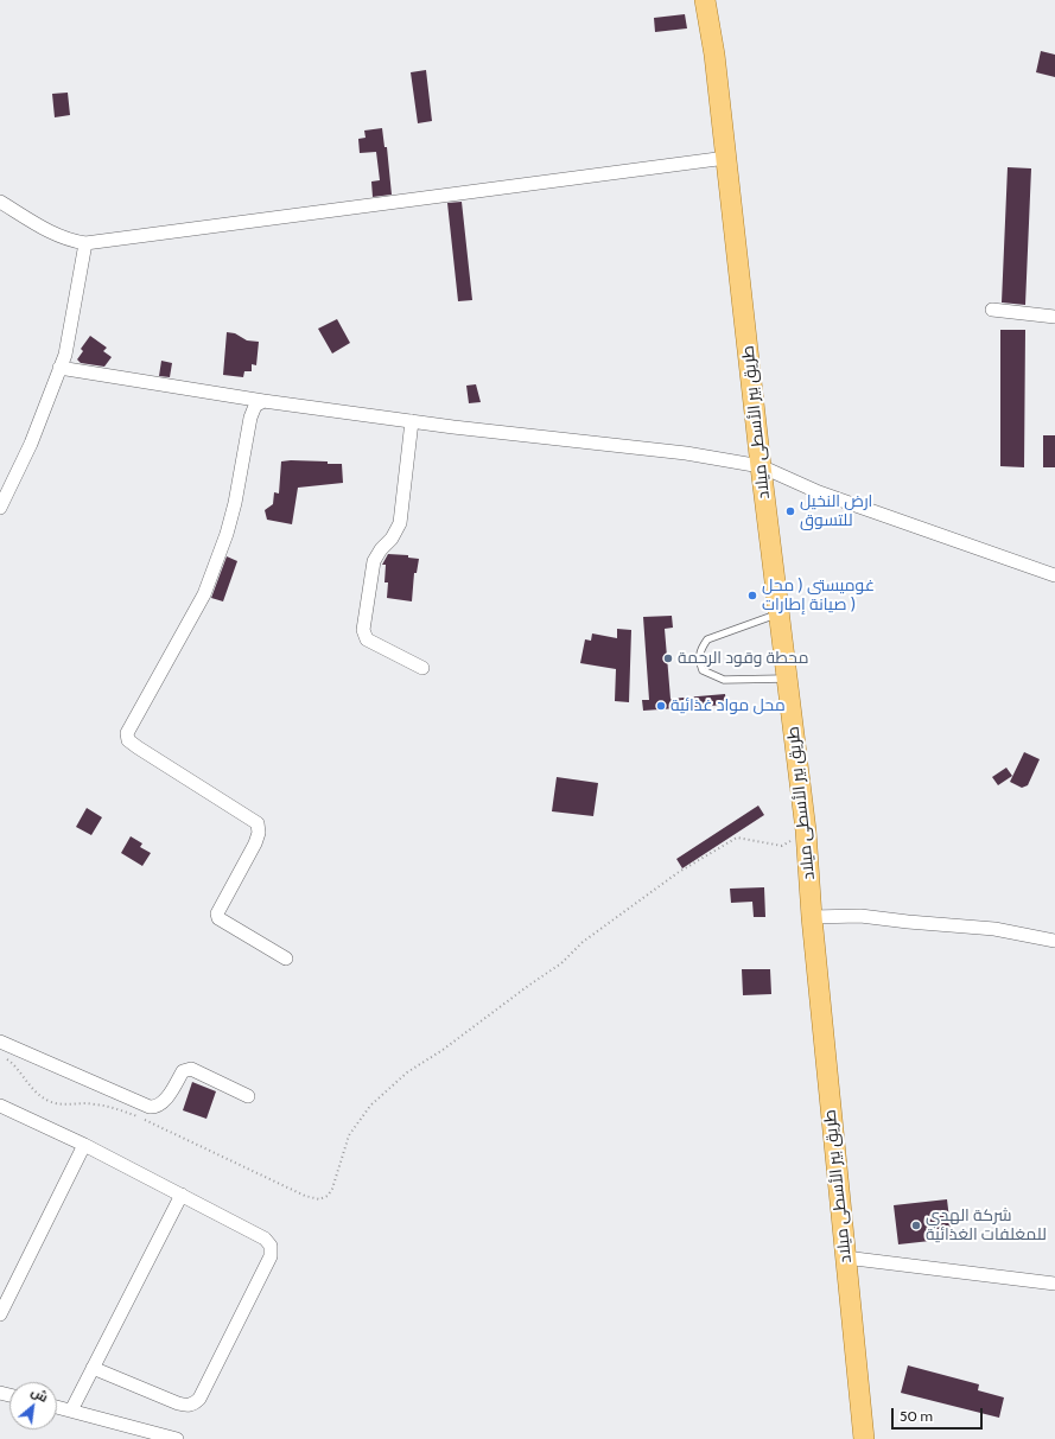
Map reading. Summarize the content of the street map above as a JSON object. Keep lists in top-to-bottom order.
{
  "streets": {
    "main road": ["طريق بير الأسطى ميلاد"]
  },
  "places": [
    "ارض النخيل للتسوق",
    "غوميستي ( محل صيانة إطارات )",
    "محطة وقود الرحمة",
    "محل مواد غذائية",
    "شركة الهدي للمغلفات الغذائية"
  ],
  "scale_bar": "50 m",
  "north": "top right"
}
